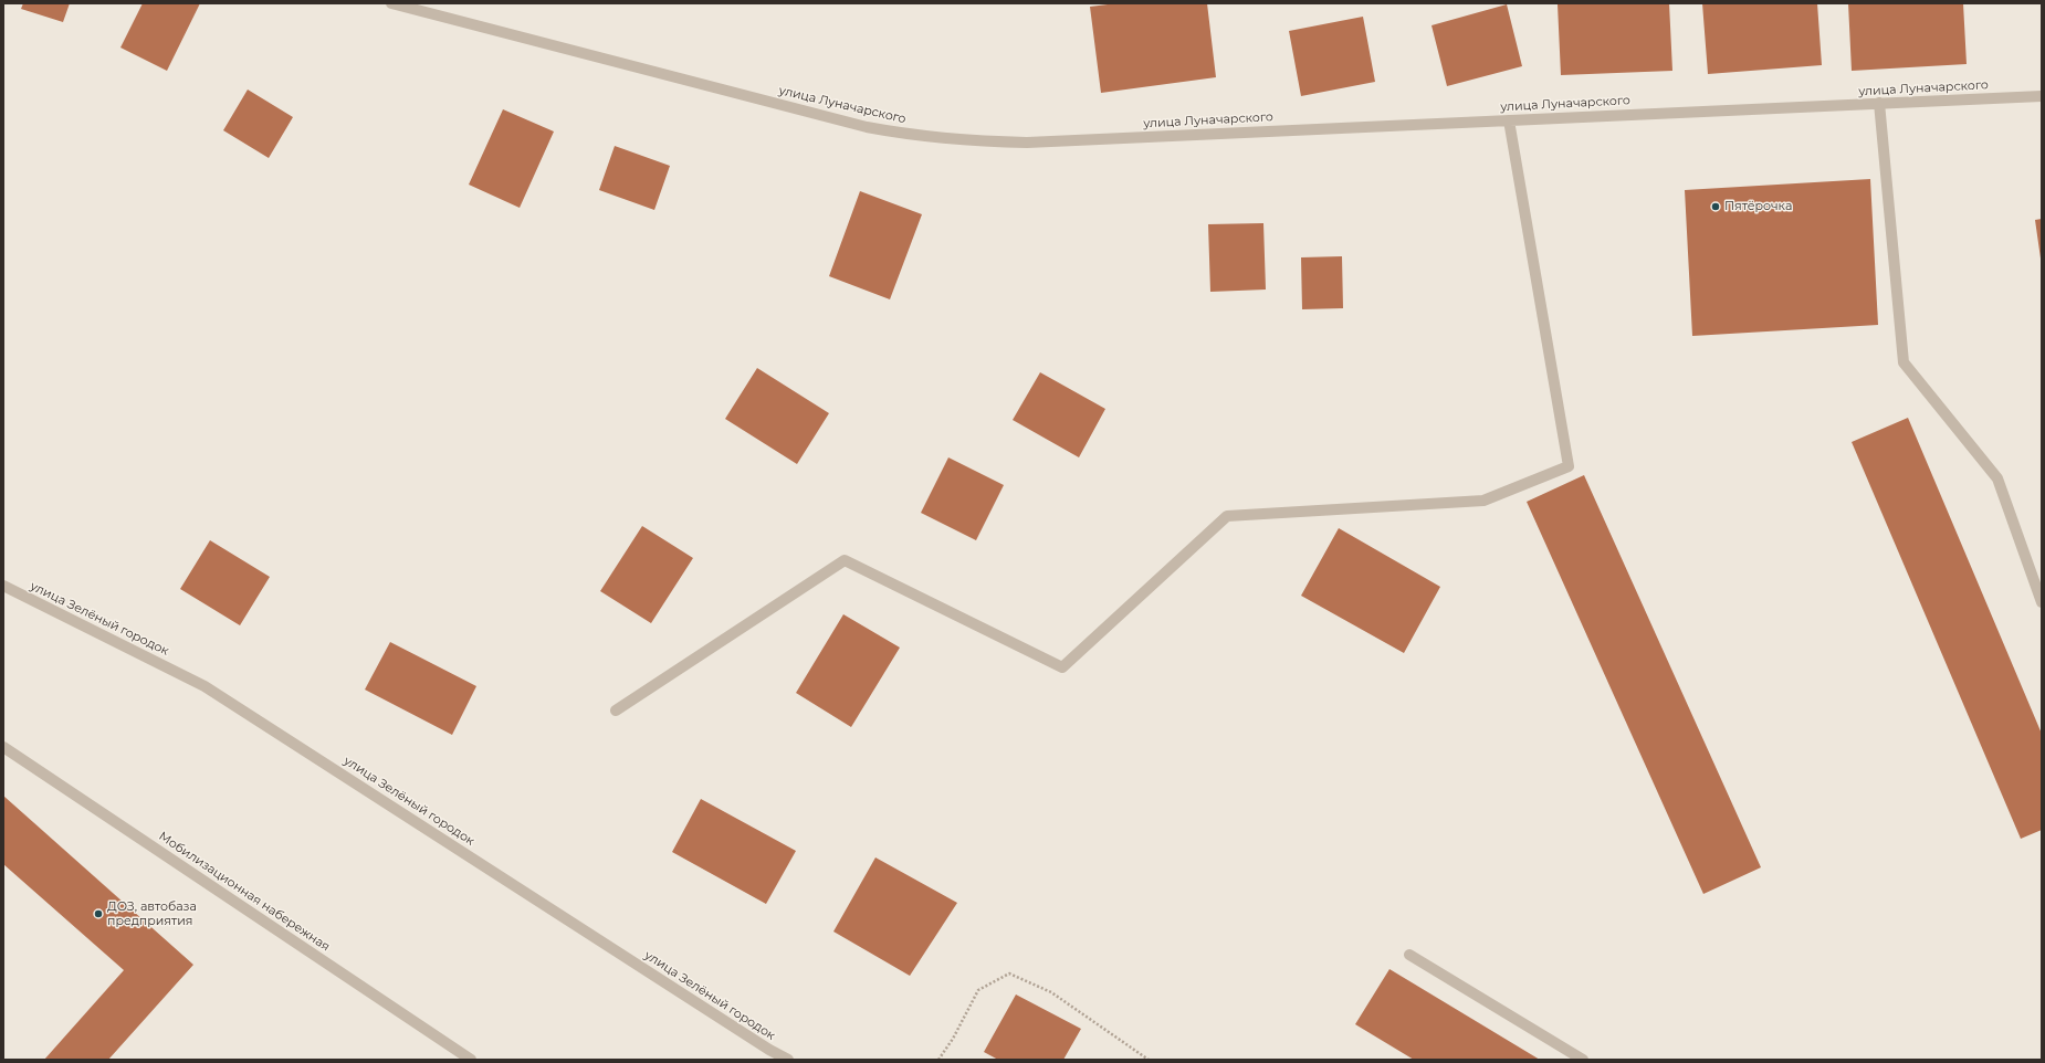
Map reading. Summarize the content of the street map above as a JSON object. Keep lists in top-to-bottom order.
{
  "streets": {
    "street": ["улица Луначарского", "улица Зелёный городок", "Мобилизационная набережная"]
  },
  "places": ["Пятёрочка", "ДОЗ, автобаза предприятия"]
}
